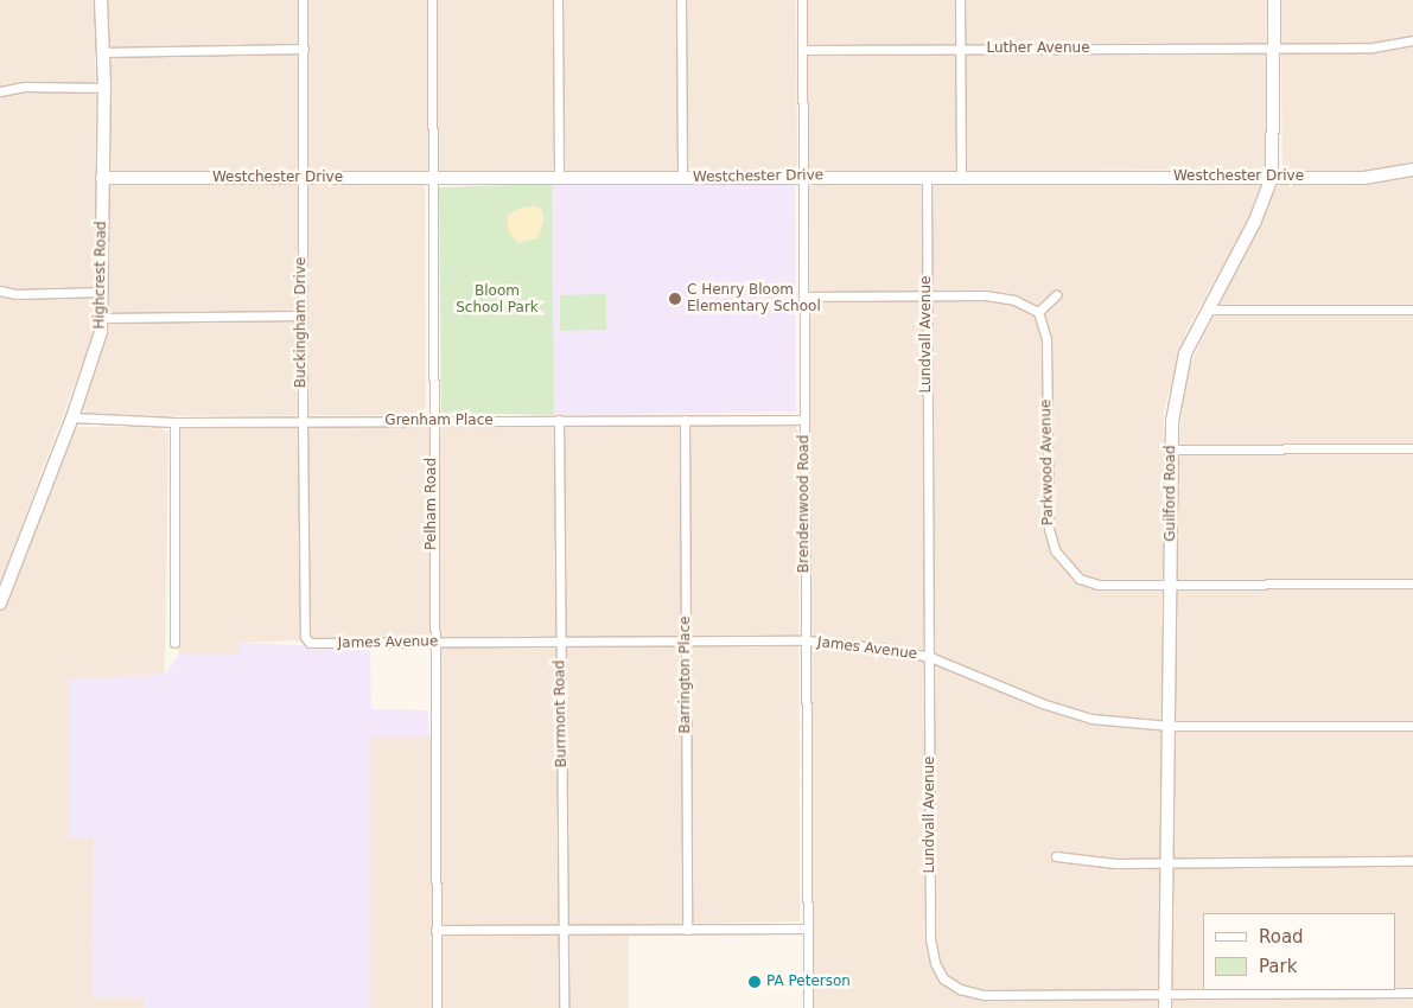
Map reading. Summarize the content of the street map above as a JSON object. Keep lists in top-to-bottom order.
{
  "streets": {
    "street": [
      "Luther Avenue",
      "Westchester Drive",
      "Highcrest Road",
      "Buckingham Drive",
      "Lundvall Avenue",
      "Grenham Place",
      "Parkwood Avenue",
      "Guilford Road",
      "Pelham Road",
      "Brendenwood Road",
      "James Avenue",
      "Barrington Place",
      "Burrmont Road"
    ]
  },
  "crossings": [
    ["Luther Avenue", "Guilford Road"],
    ["Luther Avenue", "Brendenwood Road"],
    ["Westchester Drive", "Highcrest Road"],
    ["Westchester Drive", "Buckingham Drive"],
    ["Westchester Drive", "Lundvall Avenue"],
    ["Westchester Drive", "Guilford Road"],
    ["Westchester Drive", "Pelham Road"],
    ["Westchester Drive", "Brendenwood Road"],
    ["Highcrest Road", "Grenham Place"],
    ["Buckingham Drive", "Grenham Place"],
    ["Buckingham Drive", "James Avenue"],
    ["Lundvall Avenue", "Guilford Road"],
    ["Lundvall Avenue", "James Avenue"],
    ["Grenham Place", "Pelham Road"],
    ["Grenham Place", "Brendenwood Road"],
    ["Grenham Place", "Barrington Place"],
    ["Grenham Place", "Burrmont Road"],
    ["Parkwood Avenue", "Guilford Road"],
    ["Guilford Road", "James Avenue"],
    ["Pelham Road", "James Avenue"],
    ["Brendenwood Road", "James Avenue"],
    ["James Avenue", "Barrington Place"],
    ["James Avenue", "Burrmont Road"]
  ],
  "parks": ["Bloom School Park"],
  "places": ["C Henry Bloom Elementary School", "PA Peterson"],
  "legend": ["Road", "Park"]
}
